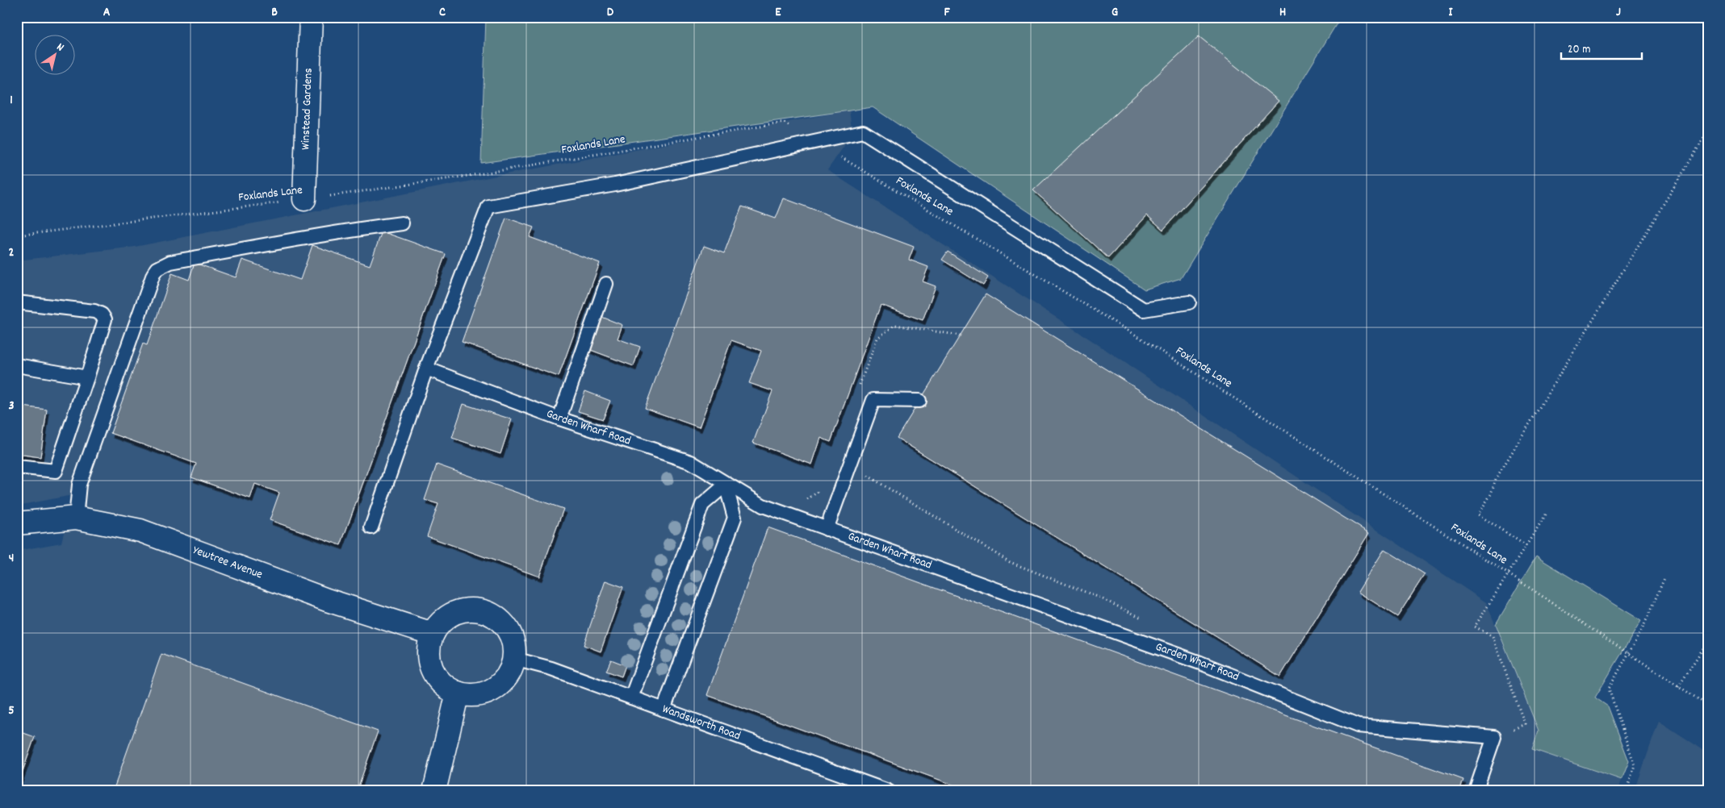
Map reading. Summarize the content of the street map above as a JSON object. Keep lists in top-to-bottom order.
{
  "streets": {
    "street": ["Winstead Gardens", "Yewtree Avenue"],
    "lane": ["Garden Wharf Road", "Wandsworth Road"],
    "path": ["Foxlands Lane"]
  },
  "crossings": [
    ["Winstead Gardens", "Foxlands Lane"],
    ["Yewtree Avenue", "Wandsworth Road"]
  ],
  "scale_bar": "20 m",
  "north": "top right",
  "grid": {
    "columns": [
      "A",
      "B",
      "C",
      "D",
      "E",
      "F",
      "G",
      "H",
      "I",
      "J"
    ],
    "rows": [
      "1",
      "2",
      "3",
      "4",
      "5"
    ]
  }
}
